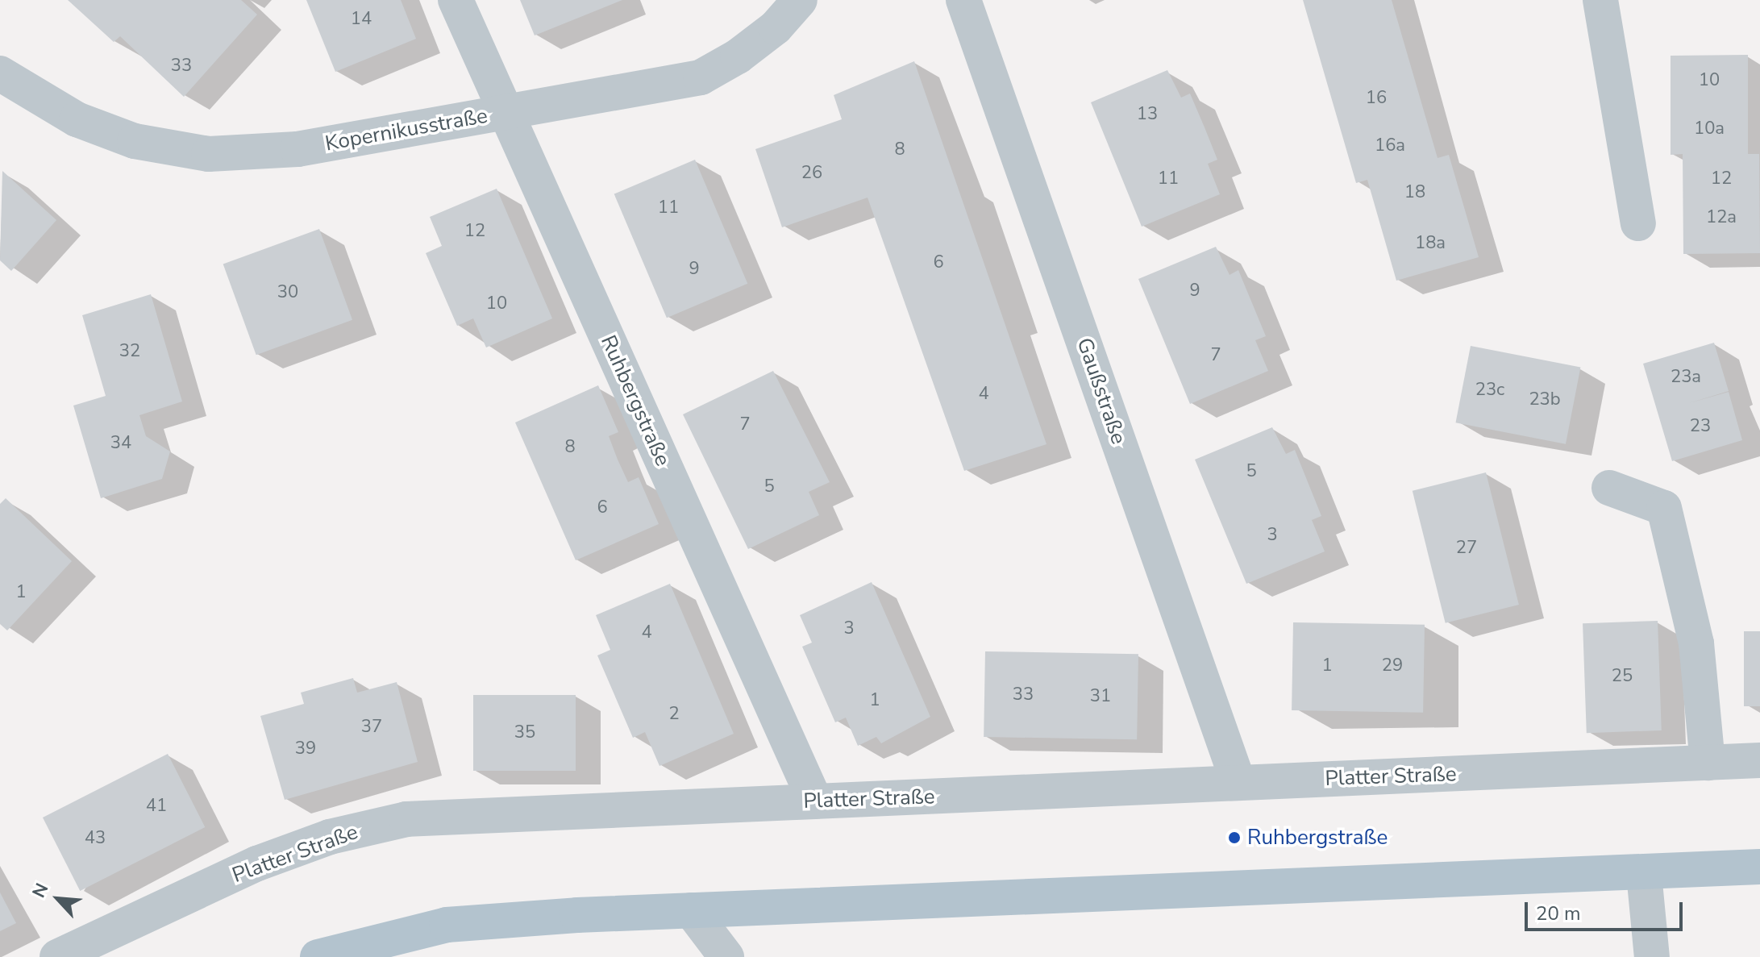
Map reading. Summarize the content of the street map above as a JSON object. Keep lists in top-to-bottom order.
{
  "streets": {
    "street": [
      "Kopernikusstraße",
      "Gaußstraße",
      "Ruhbergstraße",
      "Platter Straße"
    ]
  },
  "crossings": [
    ["Kopernikusstraße", "Ruhbergstraße"],
    ["Gaußstraße", "Platter Straße"],
    ["Ruhbergstraße", "Platter Straße"]
  ],
  "places": ["Ruhbergstraße"],
  "house_numbers": [
    "14",
    "33",
    "10",
    "16",
    "13",
    "10a",
    "16a",
    "8",
    "26",
    "11",
    "12",
    "18",
    "11",
    "12a",
    "12",
    "18a",
    "6",
    "9",
    "9",
    "30",
    "10",
    "32",
    "7",
    "23a",
    "23c",
    "4",
    "23b",
    "7",
    "23",
    "34",
    "8",
    "5",
    "5",
    "6",
    "3",
    "27",
    "1",
    "3",
    "4",
    "1",
    "29",
    "25",
    "33",
    "31",
    "1",
    "2",
    "37",
    "35",
    "39",
    "41",
    "43"
  ],
  "scale_bar": "20 m",
  "north": "top left"
}
